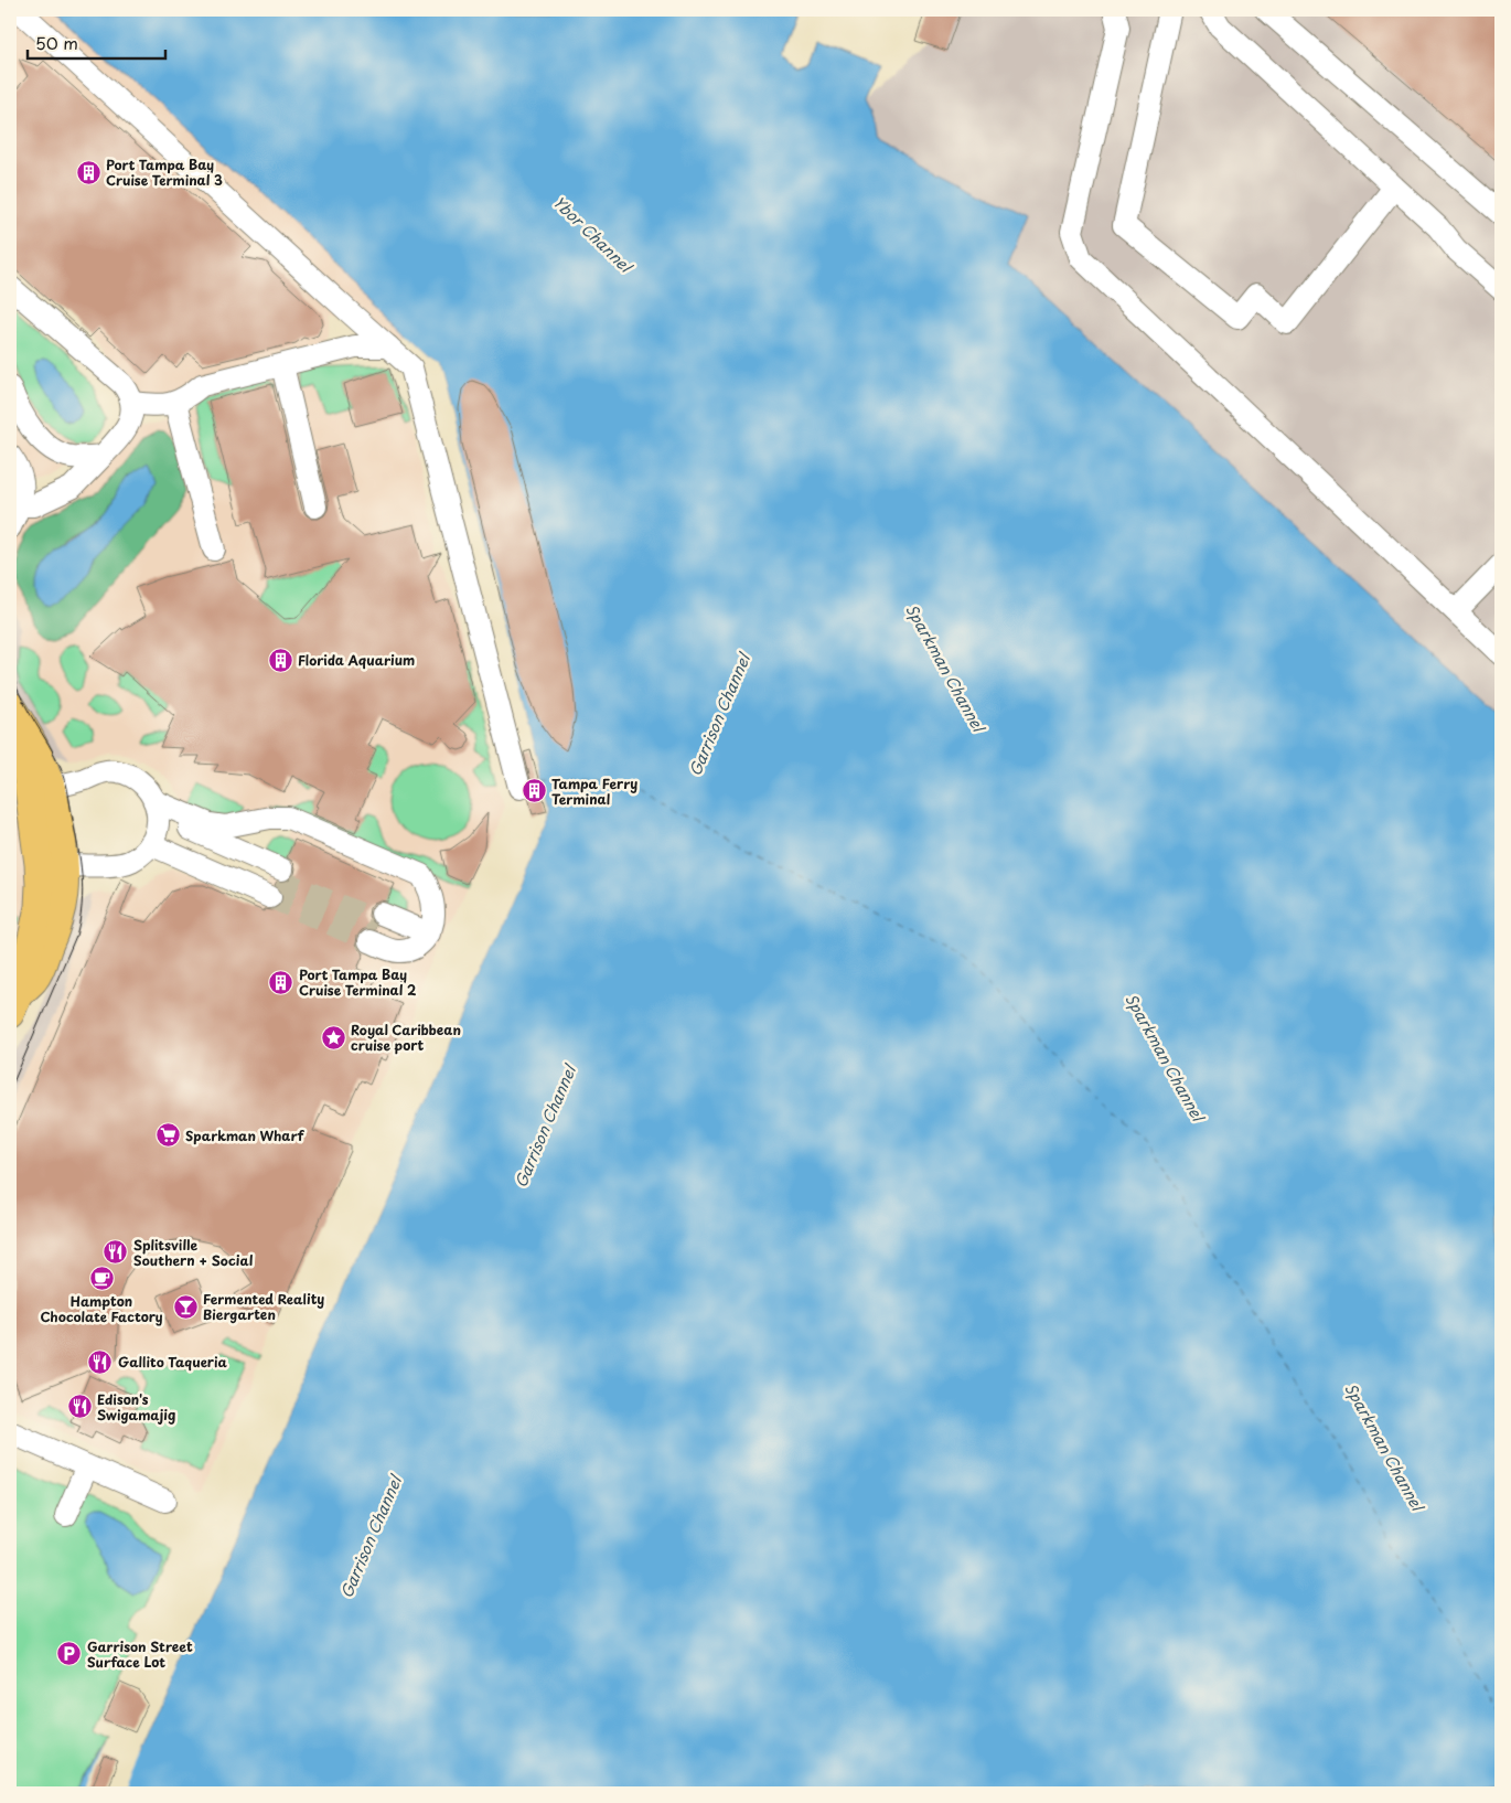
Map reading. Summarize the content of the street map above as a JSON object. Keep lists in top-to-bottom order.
{
  "water": ["Ybor Channel", "Sparkman Channel", "Garrison Channel"],
  "places": {
    "building": [
      "Port Tampa Bay Cruise Terminal 3",
      "Florida Aquarium",
      "Tampa Ferry Terminal",
      "Port Tampa Bay Cruise Terminal 2"
    ],
    "place": ["Royal Caribbean cruise port"],
    "supermarket": ["Sparkman Wharf"],
    "restaurant": ["Splitsville Southern + Social", "Gallito Taqueria", "Edison's Swigamajig"],
    "cafe": ["Hampton Chocolate Factory"],
    "bar": ["Fermented Reality Biergarten"],
    "parking": ["Garrison Street Surface Lot"]
  },
  "scale_bar": "50 m"
}
